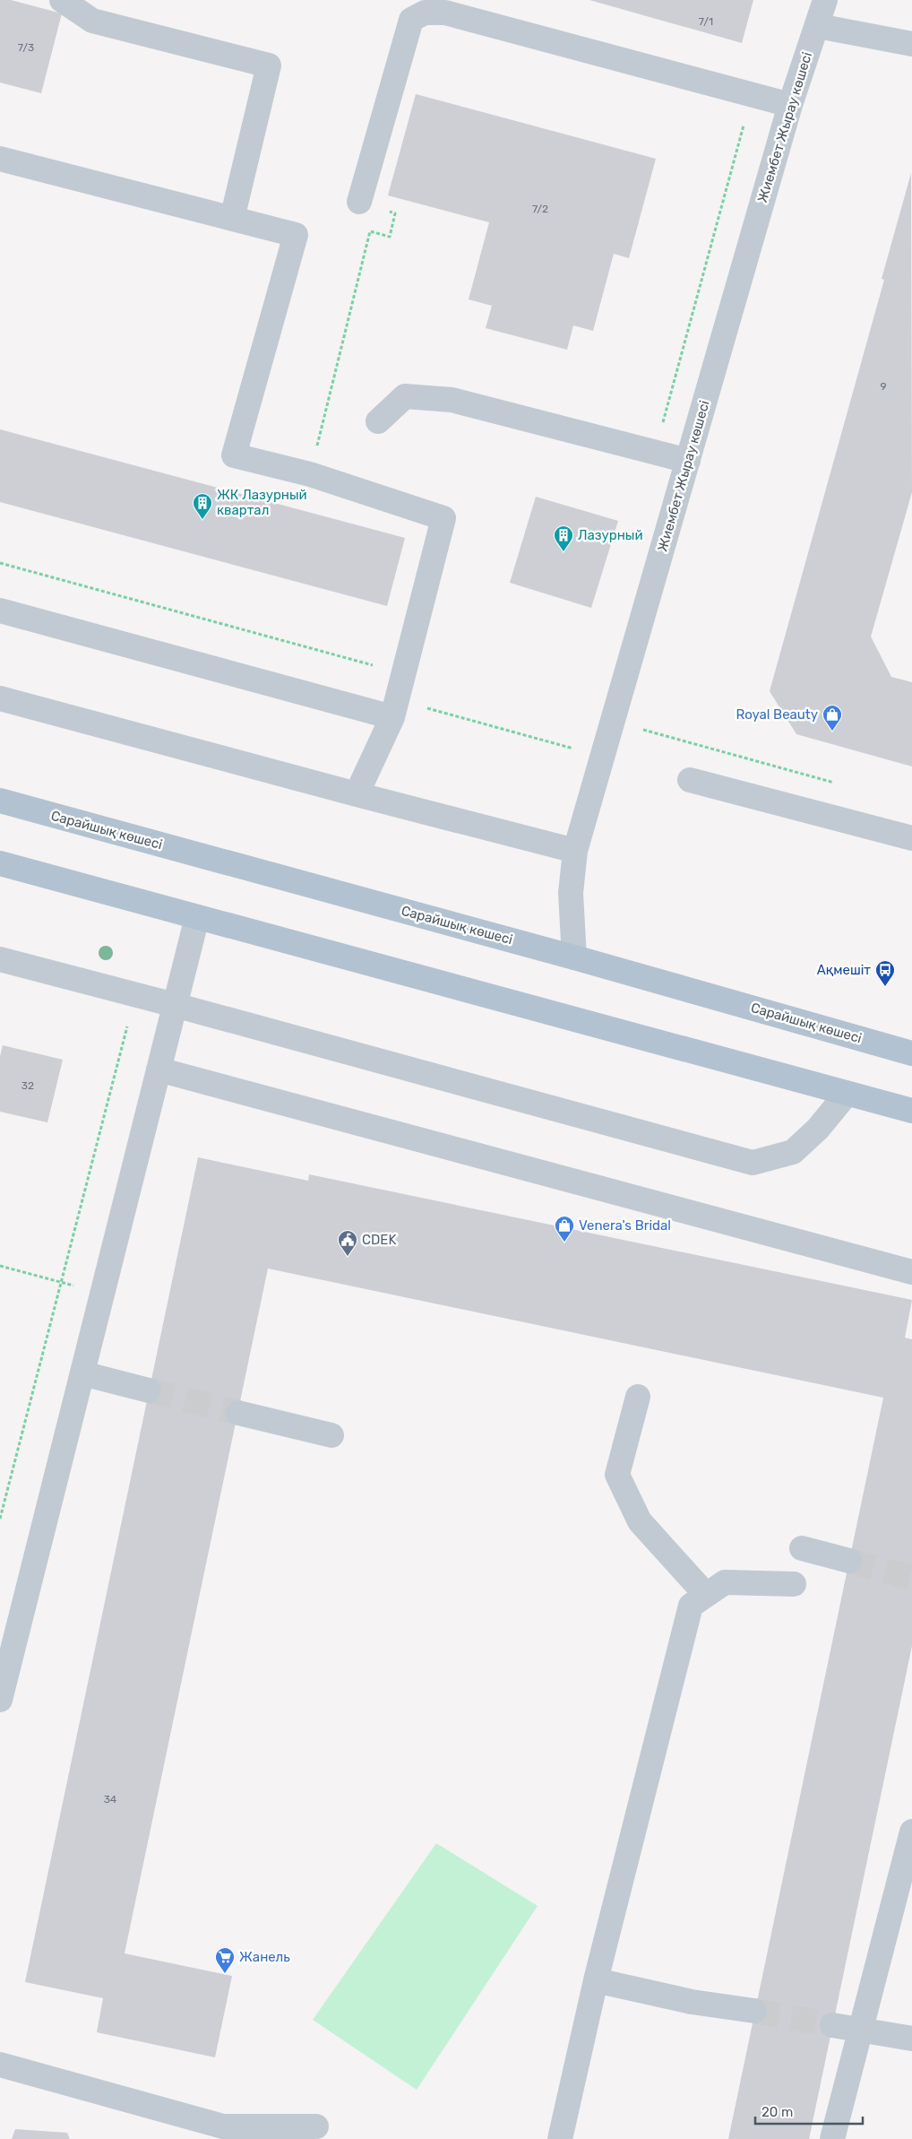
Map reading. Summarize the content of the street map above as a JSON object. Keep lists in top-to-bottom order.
{
  "streets": {
    "main road": ["Сарайшық көшесі"],
    "street": ["Жиембет Жырау көшесі"]
  },
  "crossings": [
    ["Жиембет Жырау көшесі", "Сарайшық көшесі"]
  ],
  "places": {
    "building": ["ЖК Лазурный квартал", "Лазурный"],
    "shop": ["Royal Beauty", "Venera's Bridal"],
    "bus stop": ["Ақмешіт"],
    "public building": ["CDEK"],
    "supermarket": ["Жанель"]
  },
  "house_numbers": [
    "7/1",
    "7/3",
    "7/2",
    "9",
    "32",
    "34"
  ],
  "scale_bar": "20 m"
}
